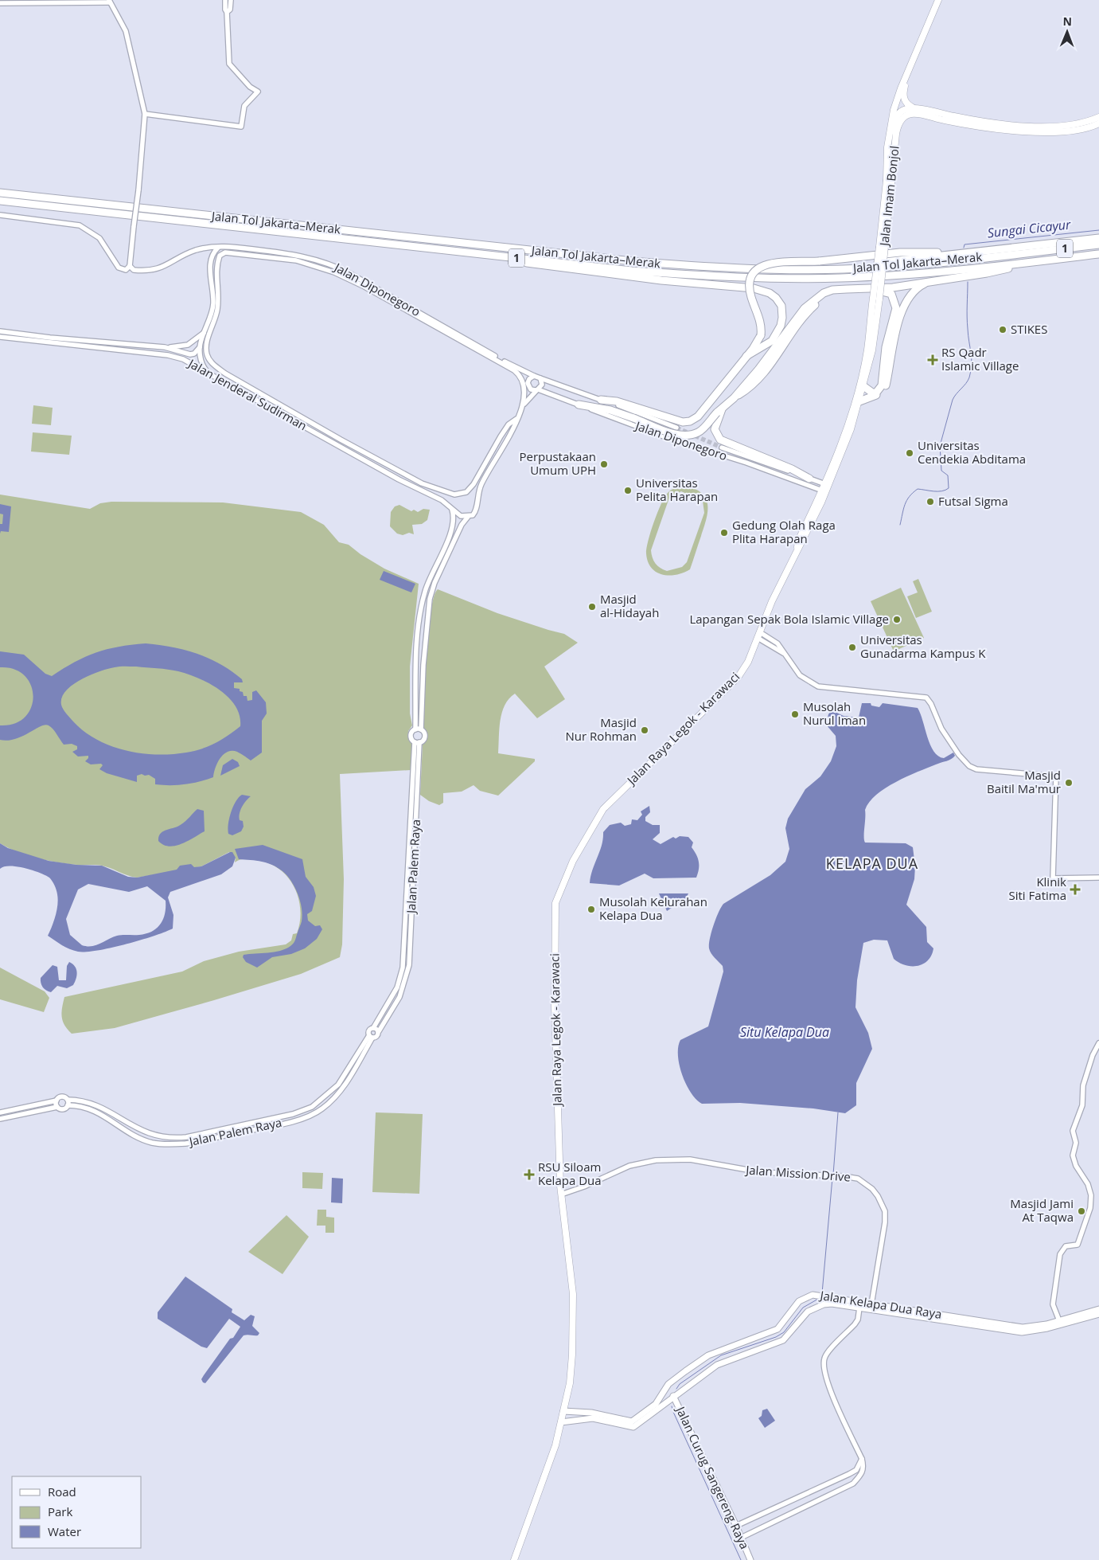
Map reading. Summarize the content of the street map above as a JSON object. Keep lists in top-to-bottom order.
{
  "streets": {
    "highway": ["Jalan Tol Jakarta–Merak", "1"],
    "main road": [
      "Jalan Imam Bonjol",
      "Jalan Raya Legok - Karawaci",
      "Jalan Kelapa Dua Raya",
      "Jalan Curug Sangereng Raya"
    ],
    "street": [
      "Jalan Diponegoro",
      "Jalan Jenderal Sudirman",
      "Jalan Palem Raya",
      "Jalan Mission Drive"
    ]
  },
  "crossings": [
    ["Jalan Imam Bonjol", "Jalan Diponegoro"],
    ["Jalan Imam Bonjol", "Jalan Raya Legok - Karawaci"],
    ["Jalan Diponegoro", "Jalan Jenderal Sudirman"],
    ["Jalan Diponegoro", "Jalan Raya Legok - Karawaci"],
    ["Jalan Raya Legok - Karawaci", "Jalan Mission Drive"],
    ["Jalan Mission Drive", "Jalan Kelapa Dua Raya"],
    ["Jalan Kelapa Dua Raya", "Jalan Curug Sangereng Raya"]
  ],
  "districts": ["KELAPA DUA"],
  "water": ["Sungai Cicayur", "Situ Kelapa Dua"],
  "places": {
    "other": [
      "STIKES",
      "Universitas Cendekia Abditama",
      "Perpustakaan Umum UPH",
      "Universitas Pelita Harapan",
      "Futsal Sigma",
      "Gedung Olah Raga Plita Harapan",
      "Masjid al-Hidayah",
      "Lapangan Sepak Bola Islamic Village",
      "Universitas Gunadarma Kampus K",
      "Musolah Nurul Iman",
      "Masjid Nur Rohman",
      "Masjid Baitil Ma'mur",
      "Musolah Kelurahan Kelapa Dua",
      "Masjid Jami At Taqwa"
    ],
    "health": ["RS Qadr Islamic Village", "Klinik Siti Fatima", "RSU Siloam Kelapa Dua"]
  },
  "legend": ["Road", "Park", "Water"],
  "north": "top"
}
